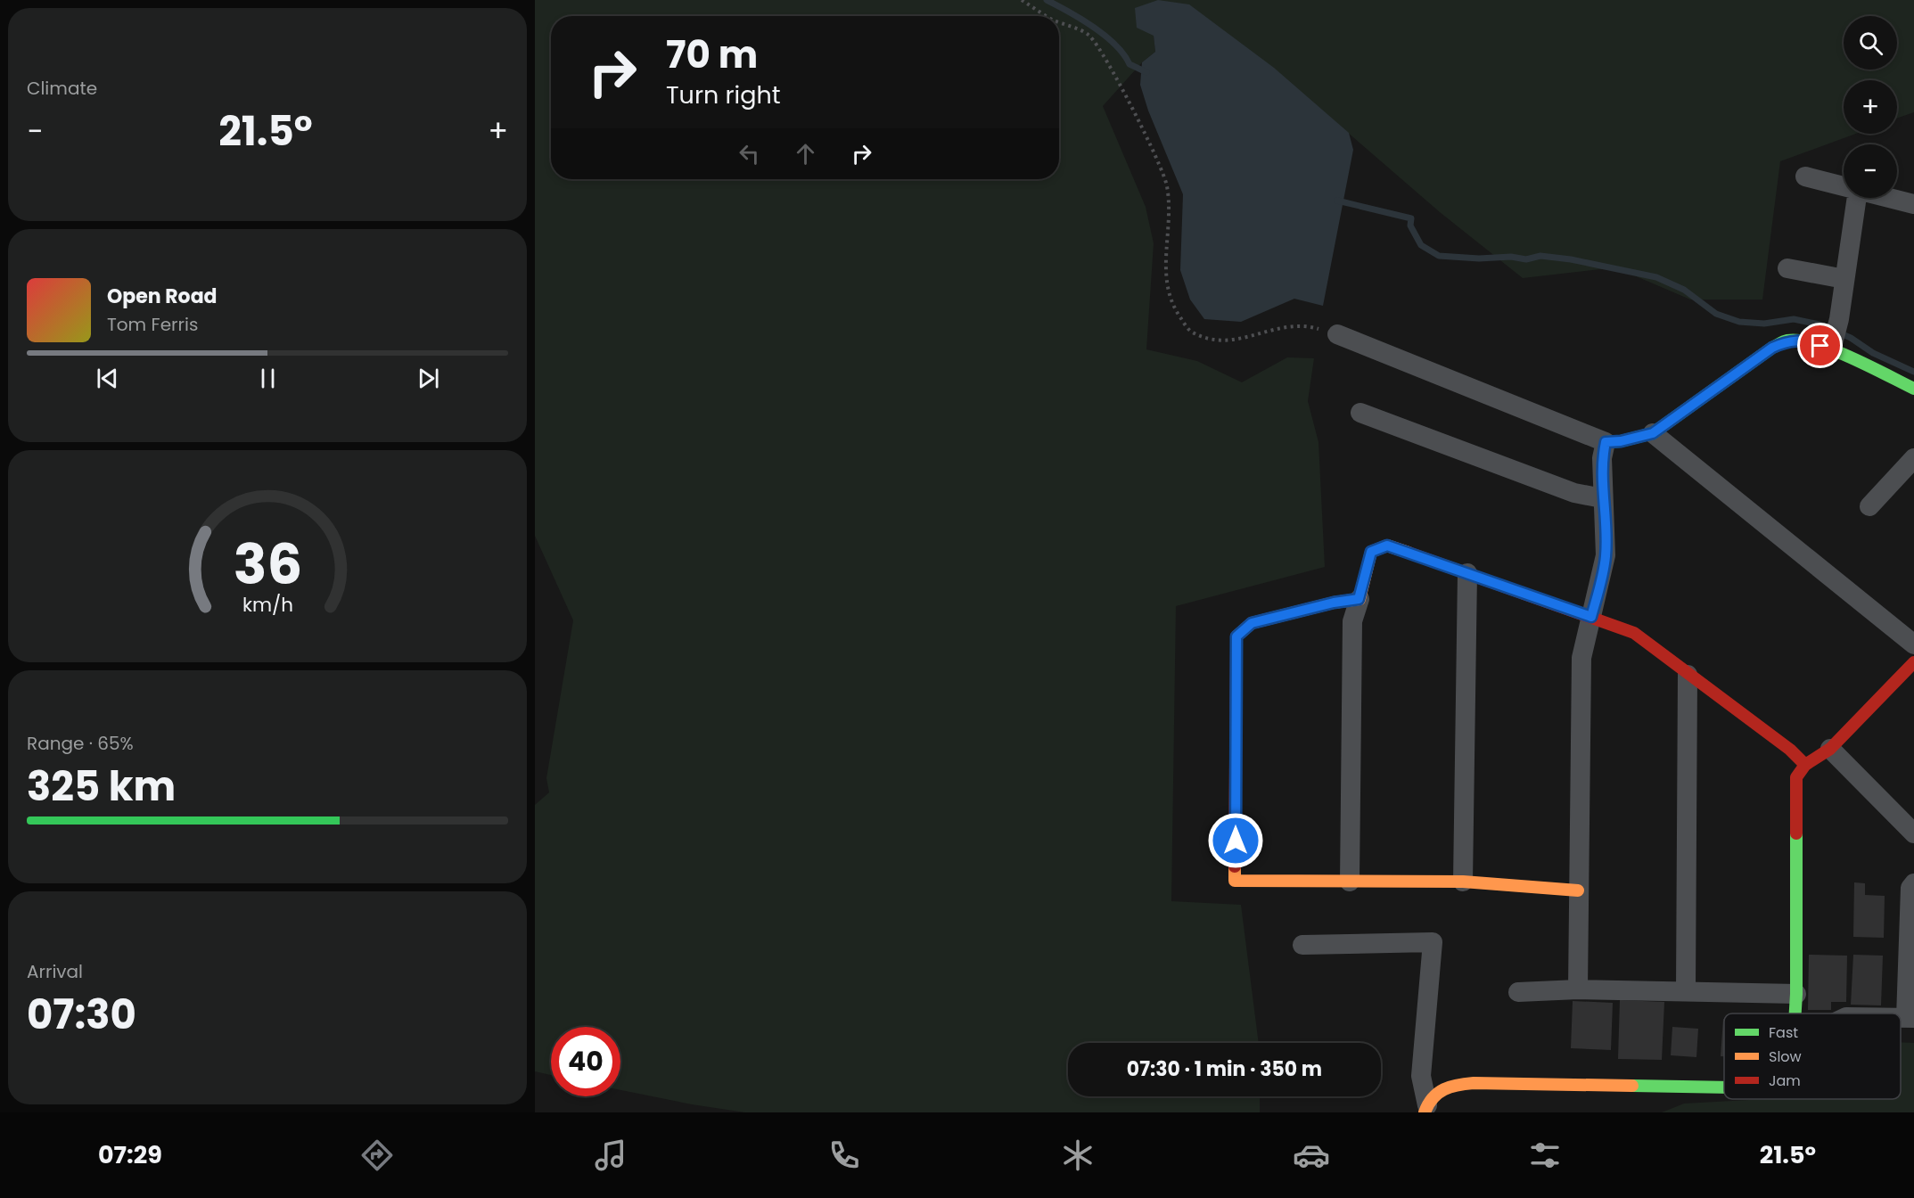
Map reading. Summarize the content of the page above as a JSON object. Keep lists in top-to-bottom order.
{
  "legend": ["Fast", "Slow", "Jam"],
  "page": {
    "tile": [
      "Climate",
      ["Range · 65%", "325 km"],
      ["Arrival", "07:30"]
    ],
    "map_buttons": ["+", "−"],
    "turn": ["70 m", "Turn right"],
    "heat": ["−", "21.5°", "+"],
    "song": ["Open Road", "Tom Ferris"],
    "limit": "40",
    "trip": "07:30 · 1 min · 350 m",
    "tabs": ["07:29", "21.5°"],
    "gauge": ["36", "km/h"]
  }
}
